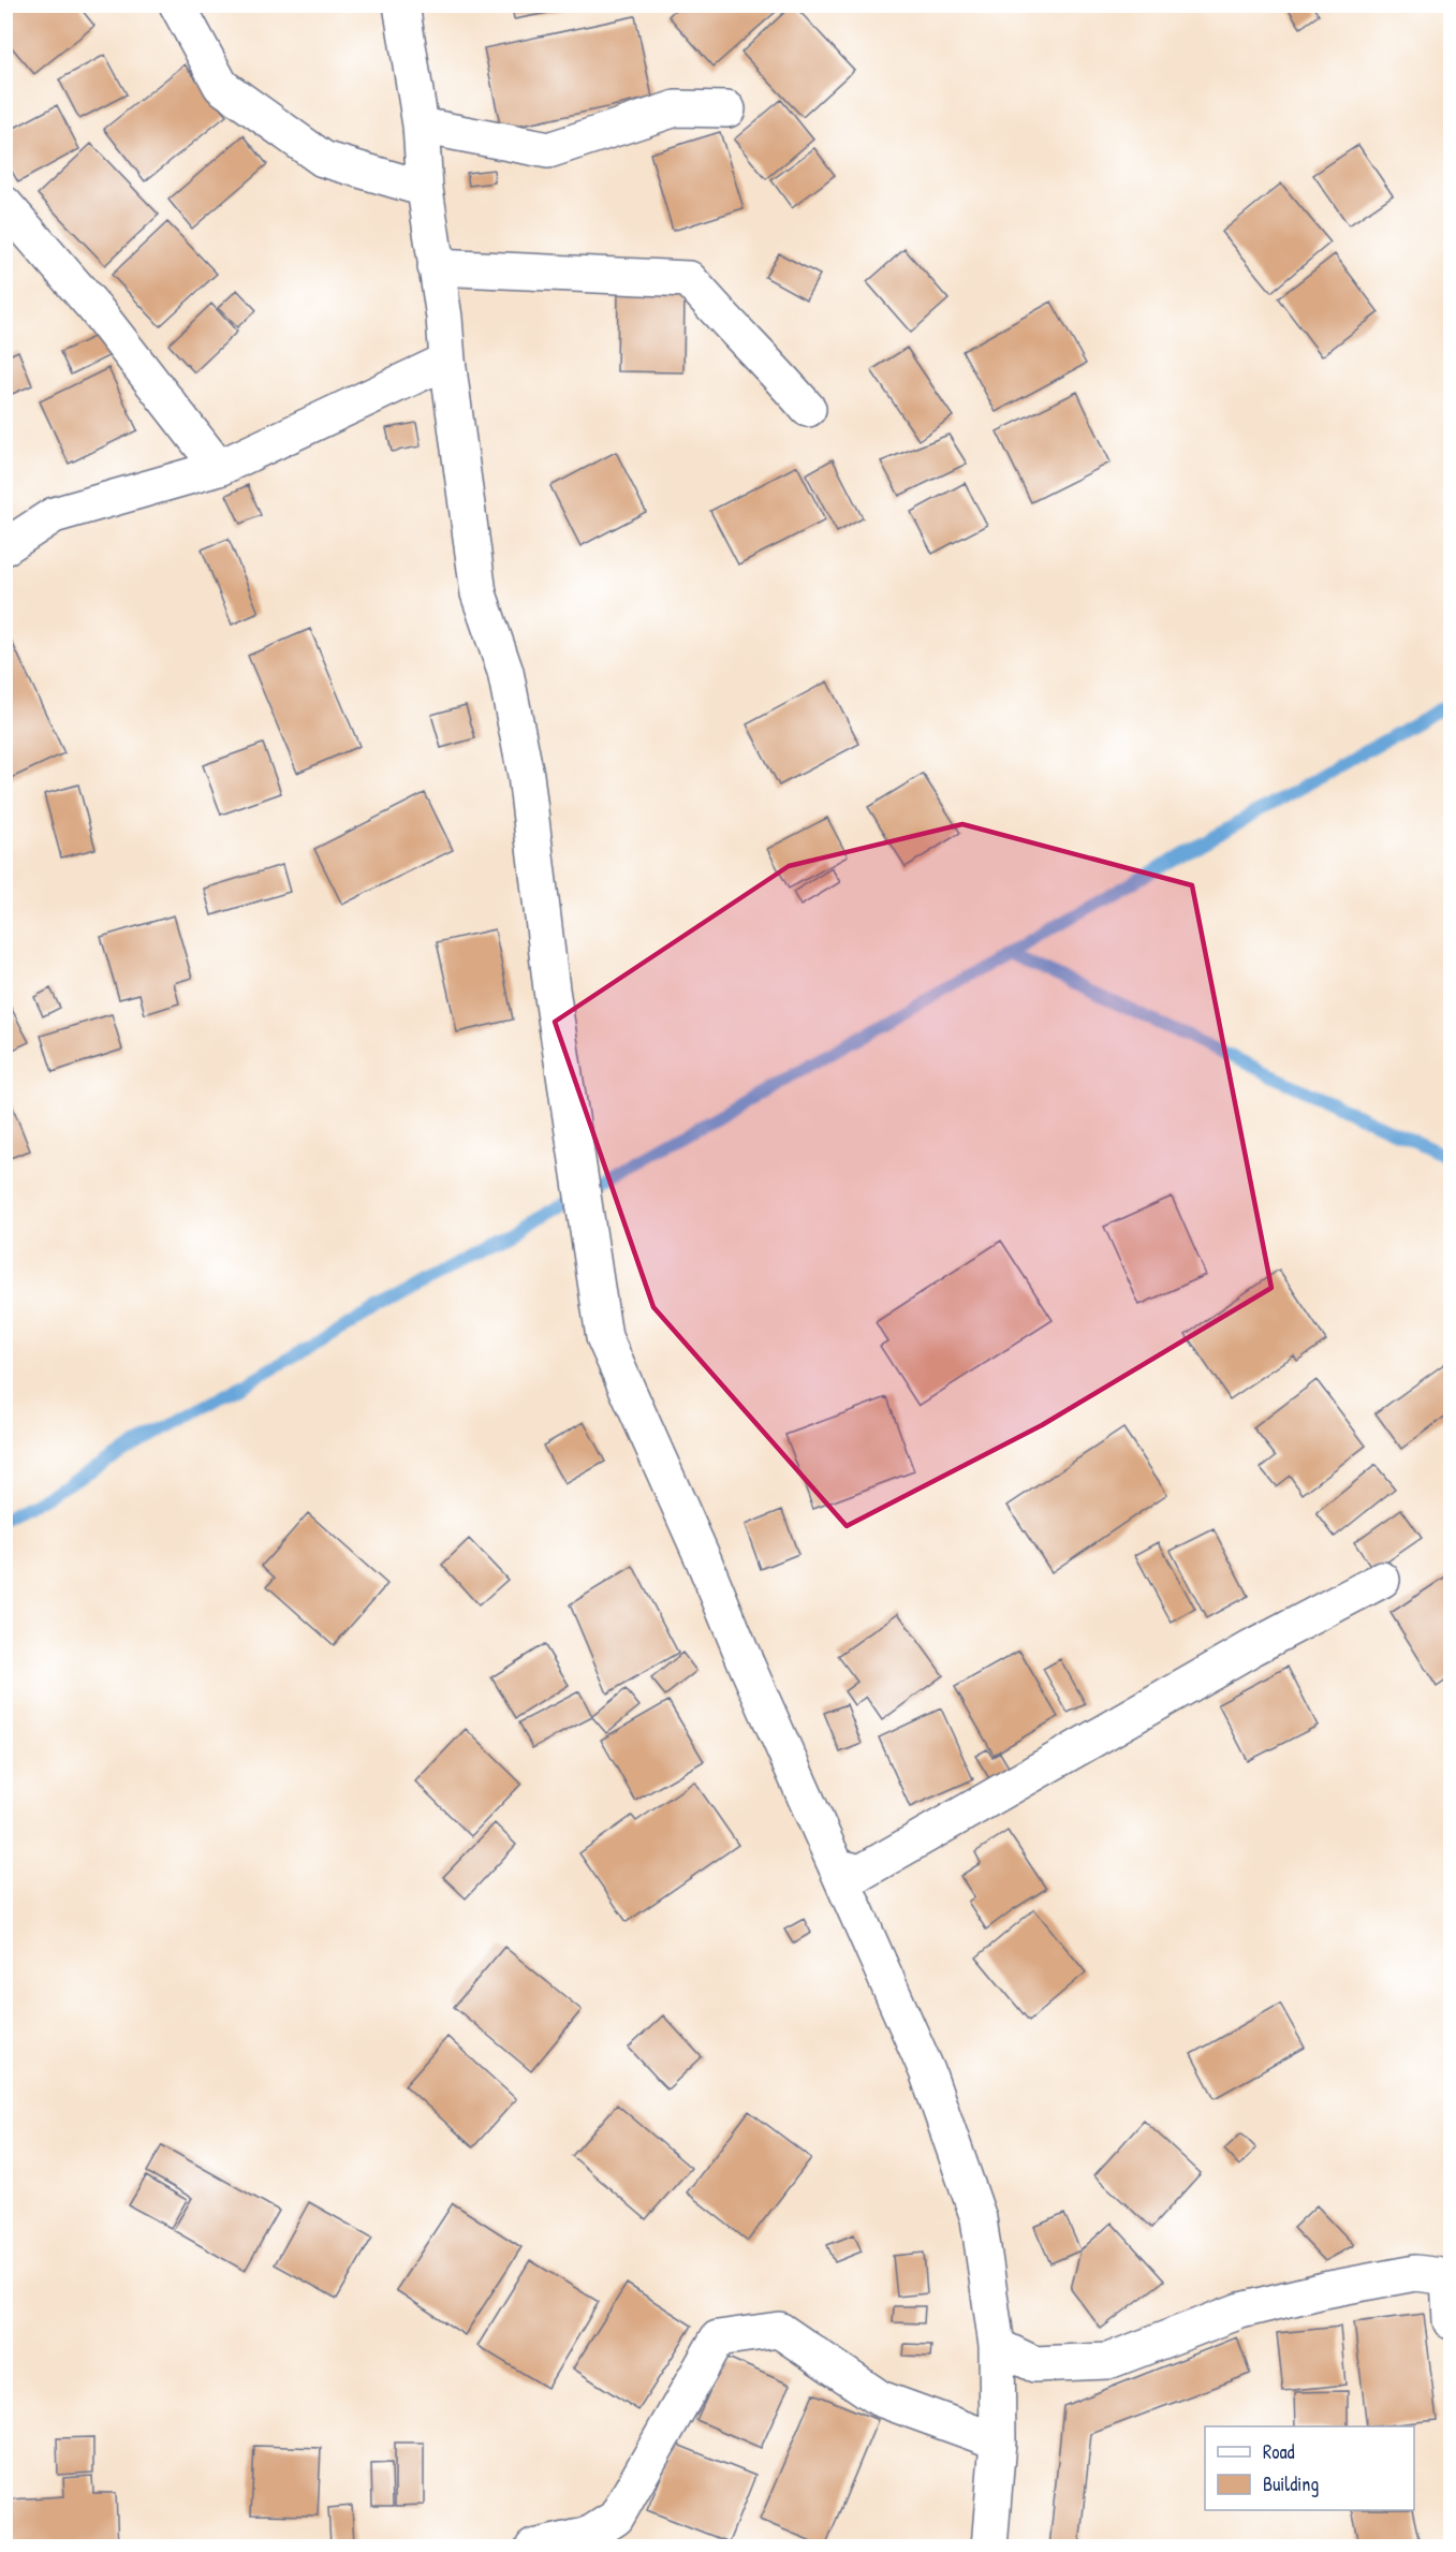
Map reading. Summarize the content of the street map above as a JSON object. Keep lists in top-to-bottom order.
{
  "legend": ["Road", "Building"]
}
